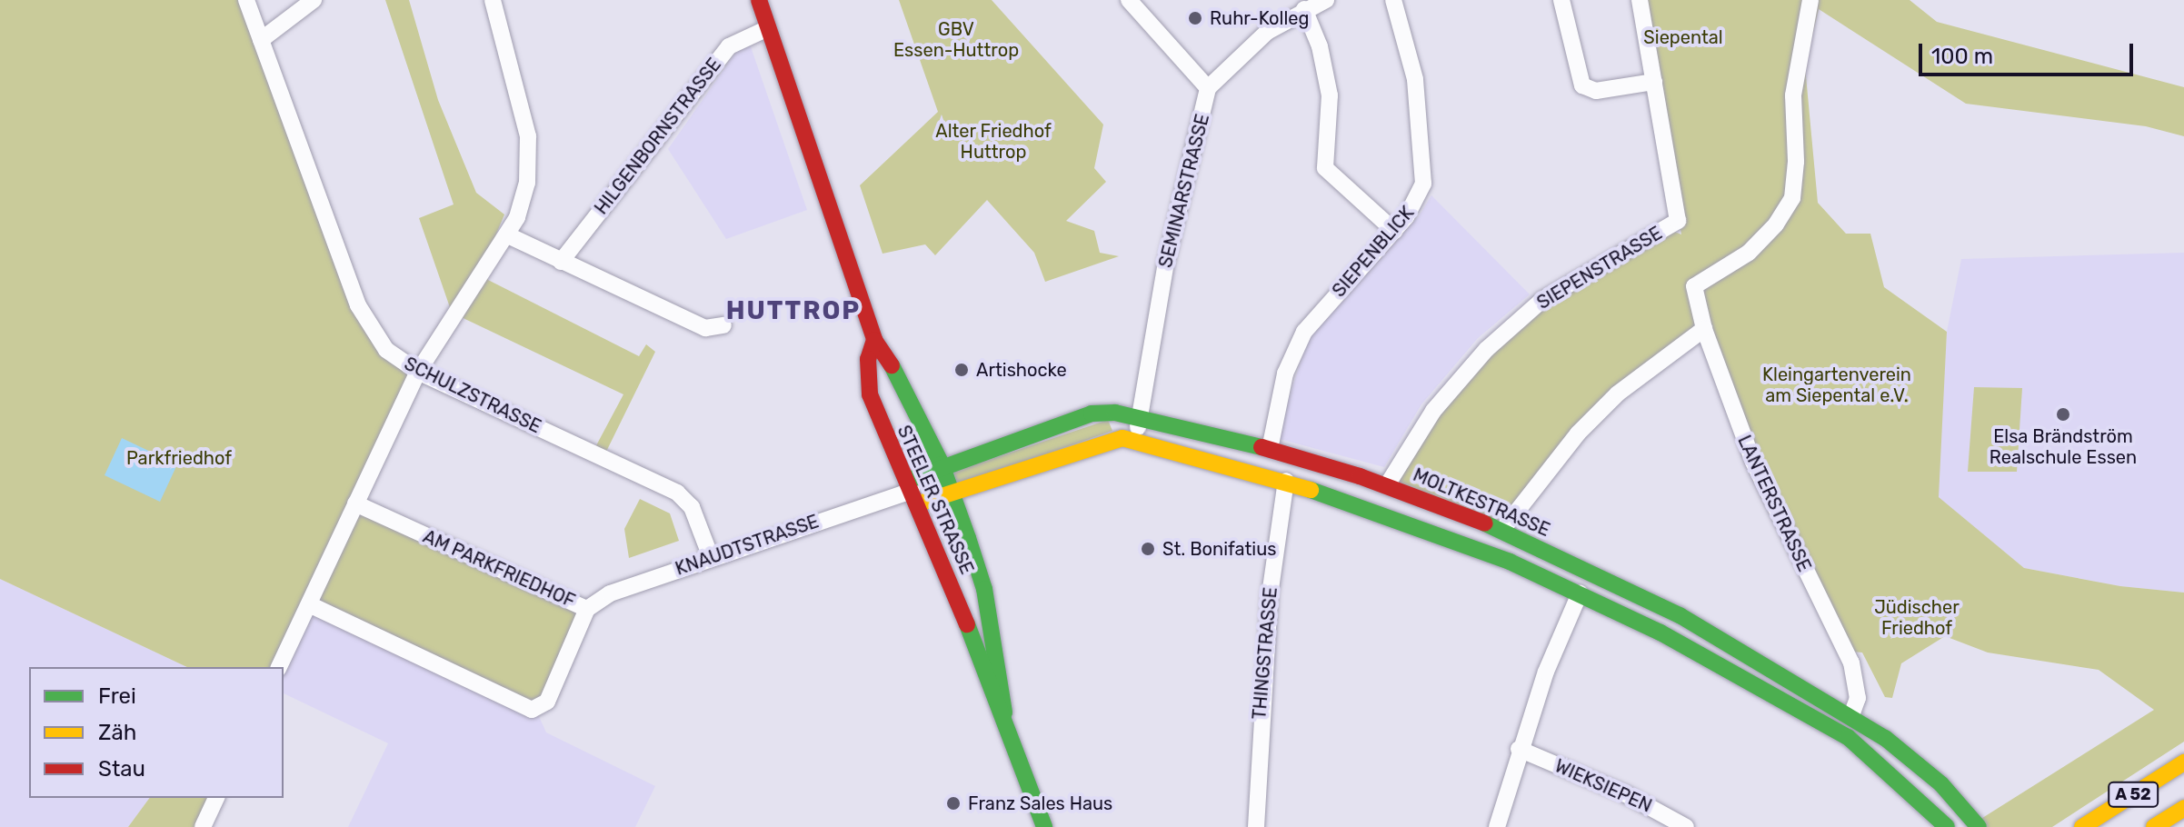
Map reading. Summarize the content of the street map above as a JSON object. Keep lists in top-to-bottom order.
{
  "streets": {
    "main road": ["STEELER STRASSE", "MOLTKESTRASSE", "A 52"],
    "street": [
      "HILGENBORNSTRASSE",
      "SEMINARSTRASSE",
      "SIEPENBLICK",
      "SIEPENSTRASSE",
      "SCHULZSTRASSE",
      "LANTERSTRASSE",
      "KNAUDTSTRASSE",
      "AM PARKFRIEDHOF",
      "THINGSTRASSE",
      "WIEKSIEPEN"
    ]
  },
  "crossings": [
    ["HILGENBORNSTRASSE", "STEELER STRASSE"],
    ["SEMINARSTRASSE", "MOLTKESTRASSE"],
    ["SIEPENBLICK", "MOLTKESTRASSE"],
    ["SIEPENSTRASSE", "MOLTKESTRASSE"],
    ["SCHULZSTRASSE", "KNAUDTSTRASSE"],
    ["STEELER STRASSE", "MOLTKESTRASSE"],
    ["STEELER STRASSE", "KNAUDTSTRASSE"],
    ["MOLTKESTRASSE", "LANTERSTRASSE"],
    ["MOLTKESTRASSE", "KNAUDTSTRASSE"],
    ["KNAUDTSTRASSE", "AM PARKFRIEDHOF"]
  ],
  "districts": ["HUTTROP"],
  "parks": [
    "GBV Essen-Huttrop",
    "Siepental",
    "Alter Friedhof Huttrop",
    "Kleingartenverein am Siepental e.V.",
    "Parkfriedhof",
    "Jüdischer Friedhof"
  ],
  "places": [
    "Ruhr-Kolleg",
    "Artishocke",
    "Elsa Brändström Realschule Essen",
    "St. Bonifatius",
    "Franz Sales Haus"
  ],
  "legend": ["Frei", "Zäh", "Stau"],
  "scale_bar": "100 m"
}
